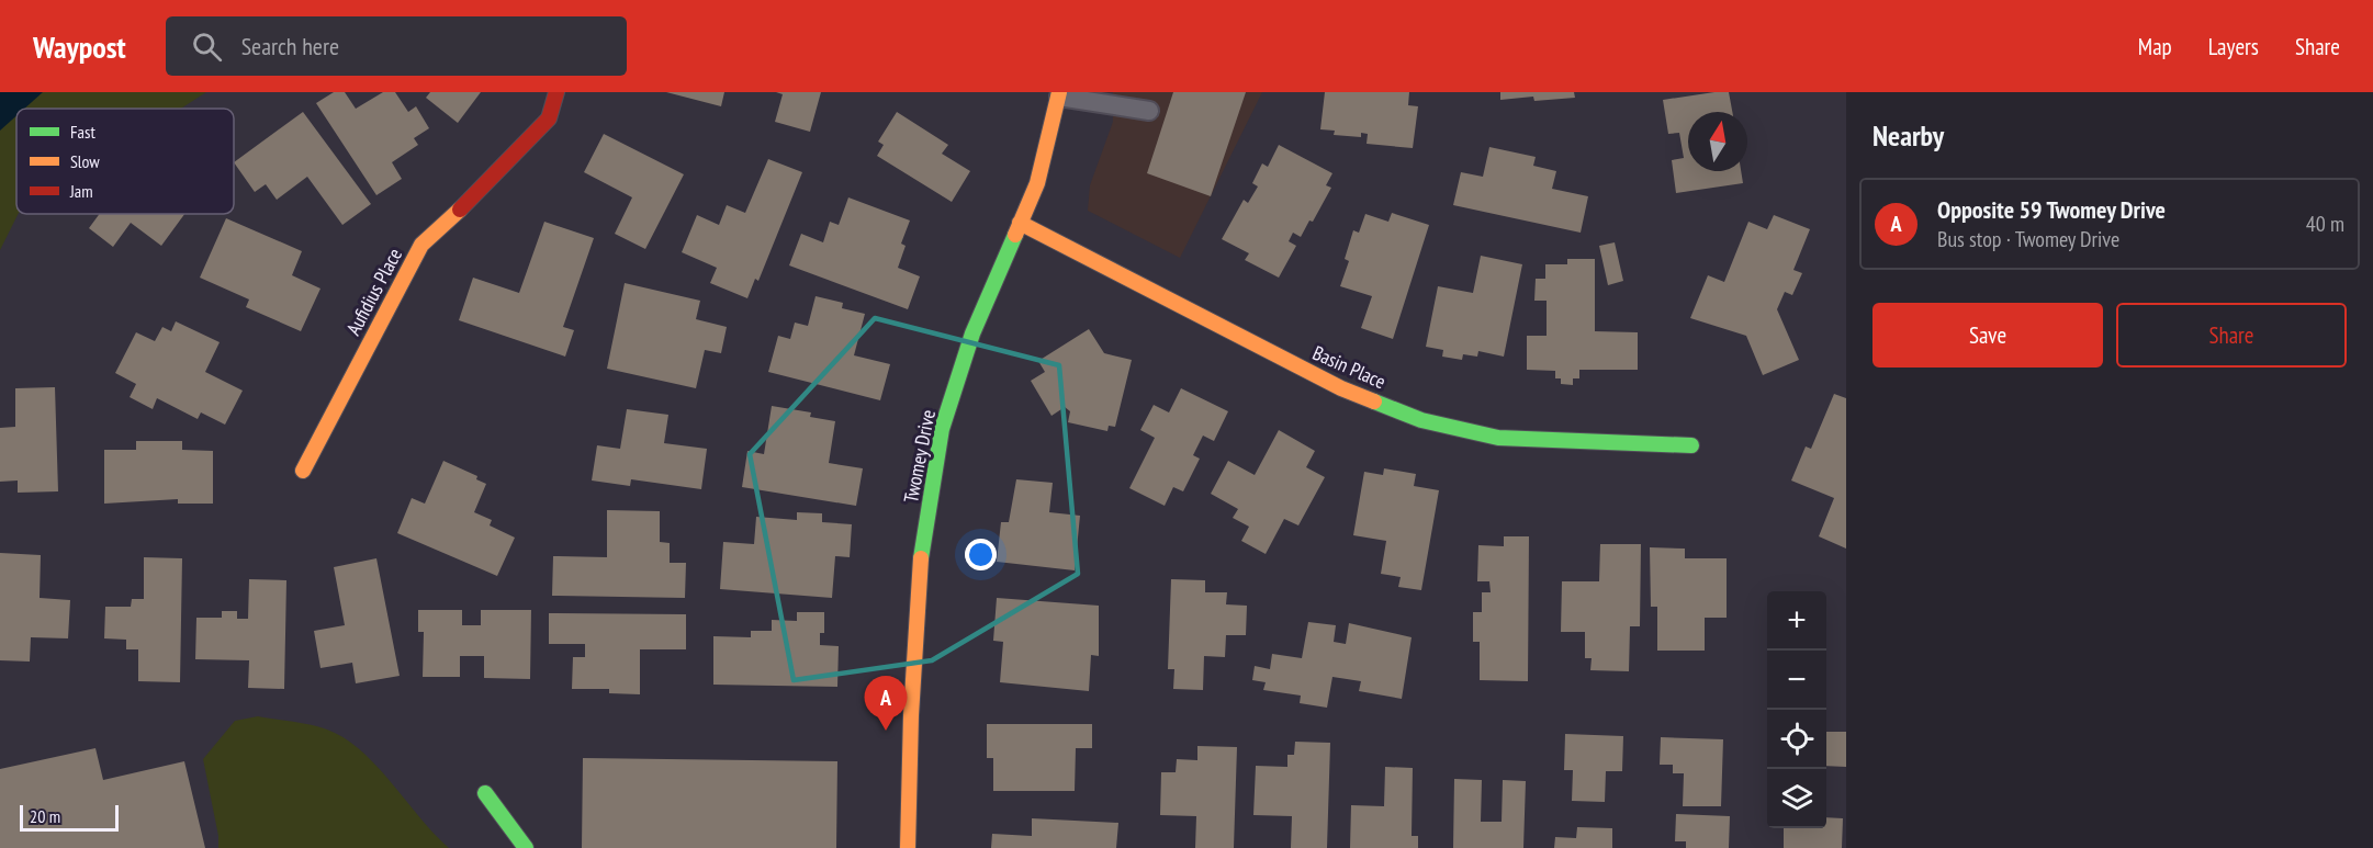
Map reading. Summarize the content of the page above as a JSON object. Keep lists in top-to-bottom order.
{
  "streets": {
    "street": ["Aufidius Place", "Basin Place", "Twomey Drive"]
  },
  "crossings": [
    ["Basin Place", "Twomey Drive"]
  ],
  "legend": ["Fast", "Slow", "Jam"],
  "scale_bar": "20 m",
  "north": "top",
  "page": {
    "header": "Waypost",
    "search": "Search here",
    "nav": ["Map", "Layers", "Share"],
    "heading": "Nearby",
    "list": [
      {
        "mark": "A",
        "name": "Opposite 59 Twomey Drive",
        "note": "Bus stop · Twomey Drive",
        "value": "40 m"
      }
    ],
    "buttons": ["Save", "Share"],
    "map_buttons": ["+", "−"],
    "pins": "A",
    "scale": "20 m"
  }
}
